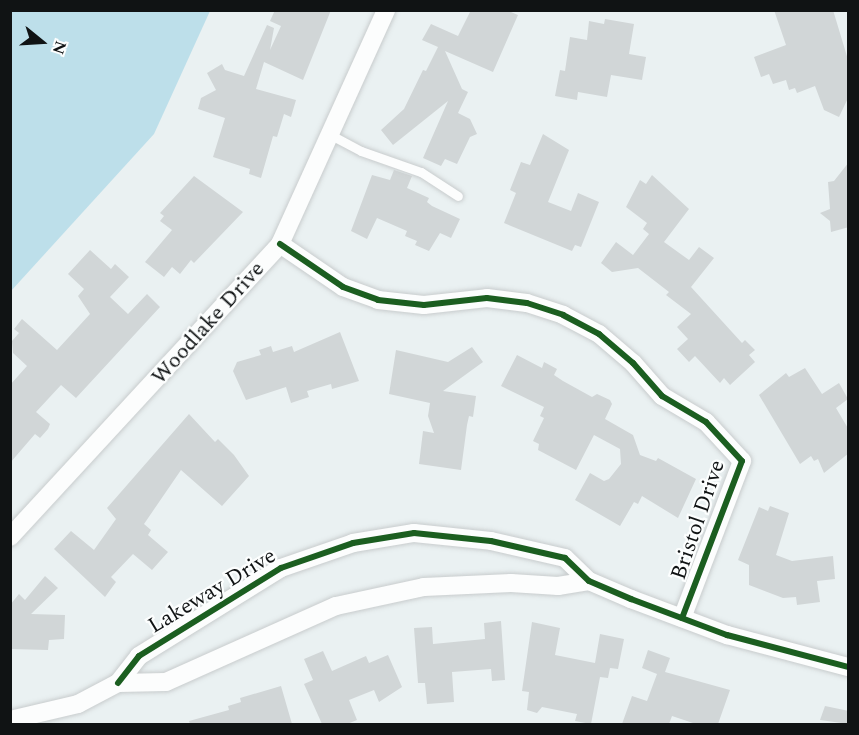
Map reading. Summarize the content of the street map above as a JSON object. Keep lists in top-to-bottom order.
{
  "streets": {
    "street": ["Woodlake Drive", "Bristol Drive", "Lakeway Drive"]
  },
  "crossings": [
    ["Woodlake Drive", "Bristol Drive"],
    ["Bristol Drive", "Lakeway Drive"]
  ],
  "north": "right"
}
